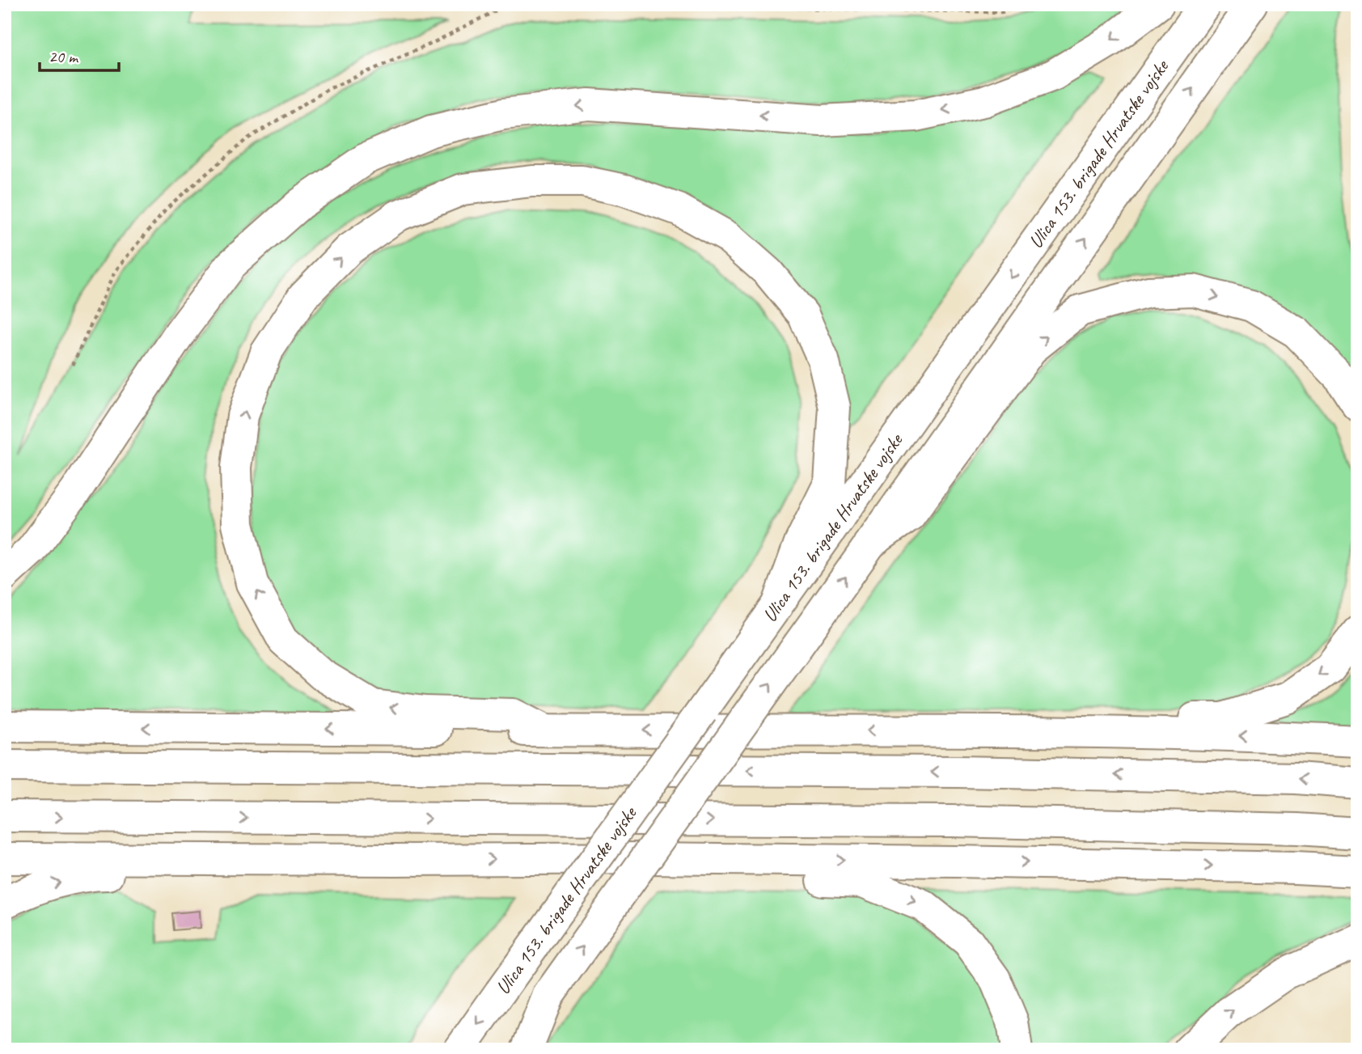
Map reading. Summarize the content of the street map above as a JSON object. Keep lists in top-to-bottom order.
{
  "streets": {
    "main road": ["Ulica 153. brigade Hrvatske vojske"]
  },
  "scale_bar": "20 m"
}
